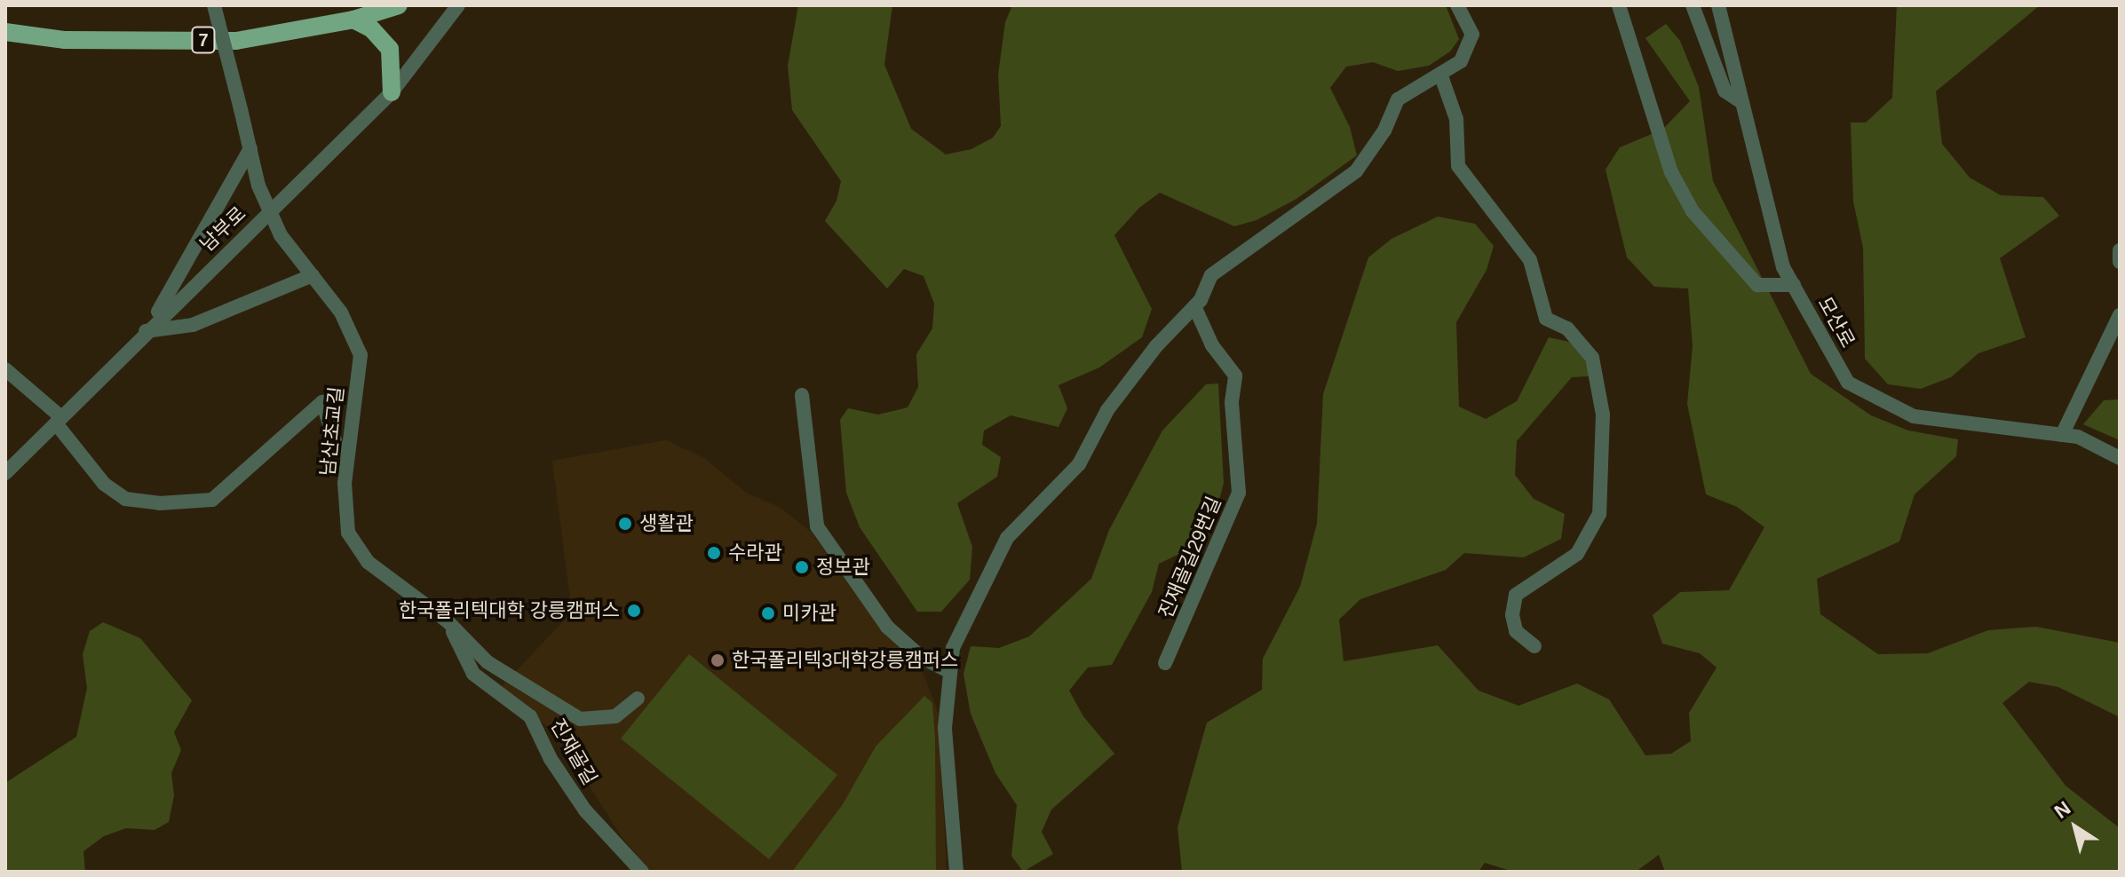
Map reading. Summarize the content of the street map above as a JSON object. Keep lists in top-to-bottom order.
{
  "streets": {
    "main road": ["7"],
    "street": [
      "남부로",
      "모산로",
      "남산초교길",
      "진재골길29번길",
      "진재골길"
    ]
  },
  "crossings": [
    ["남산초교길", "진재골길"]
  ],
  "places": [
    "생활관",
    "수라관",
    "정보관",
    "한국폴리텍대학 강릉캠퍼스",
    "미카관",
    "한국폴리텍3대학강릉캠퍼스"
  ],
  "north": "top left"
}
